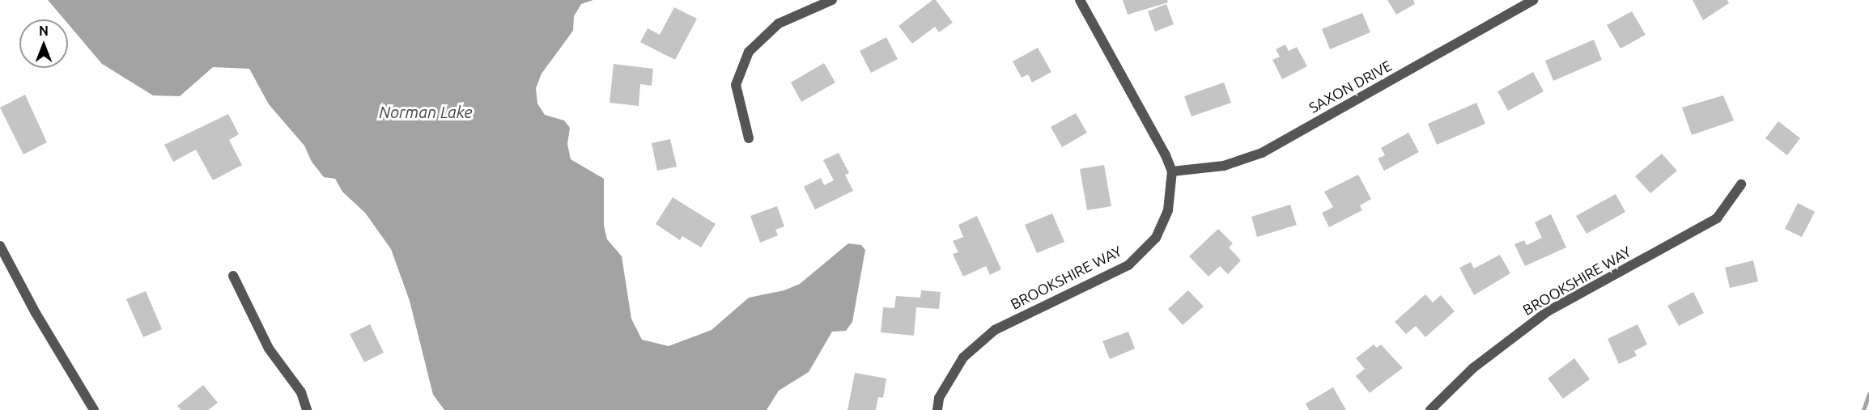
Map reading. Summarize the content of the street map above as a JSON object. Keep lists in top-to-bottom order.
{
  "streets": {
    "street": ["SAXON DRIVE", "BROOKSHIRE WAY"]
  },
  "crossings": [
    ["SAXON DRIVE", "BROOKSHIRE WAY"]
  ],
  "water": ["Norman Lake"],
  "north": "top"
}
